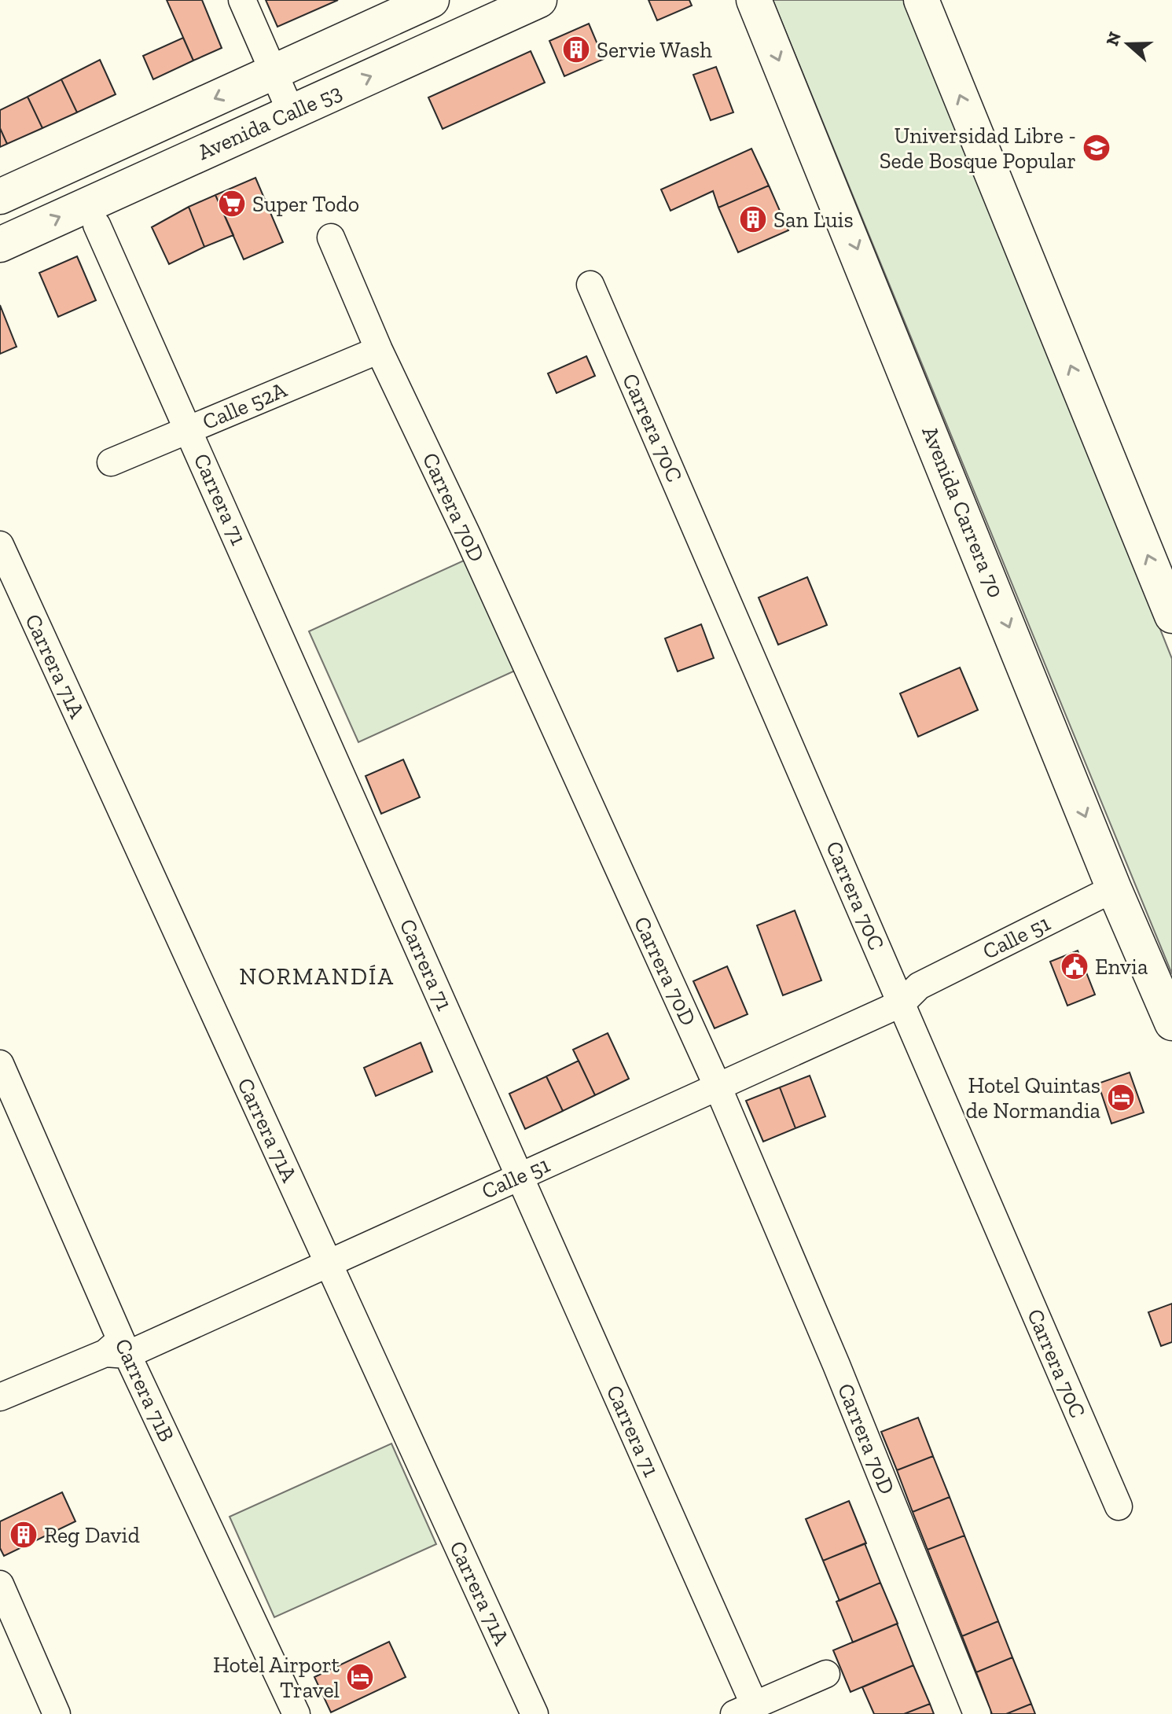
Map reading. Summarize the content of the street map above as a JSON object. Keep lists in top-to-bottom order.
{
  "streets": {
    "main road": ["Avenida Calle 53", "Avenida Carrera 70"],
    "street": [
      "Calle 52A",
      "Carrera 70C",
      "Carrera 71",
      "Carrera 70D",
      "Carrera 71A",
      "Calle 51",
      "Carrera 71B"
    ]
  },
  "crossings": [
    ["Calle 52A", "Carrera 71"],
    ["Calle 52A", "Carrera 70D"],
    ["Carrera 70C", "Calle 51"],
    ["Carrera 71", "Calle 51"],
    ["Carrera 70D", "Calle 51"],
    ["Avenida Carrera 70", "Calle 51"],
    ["Carrera 71A", "Calle 51"],
    ["Calle 51", "Carrera 71B"]
  ],
  "districts": ["NORMANDÍA"],
  "places": {
    "building": ["Servie Wash", "San Luis", "Reg David"],
    "school or university": ["Universidad Libre - Sede Bosque Popular"],
    "supermarket": ["Super Todo"],
    "public building": ["Envia"],
    "hotel": ["Hotel Quintas de Normandia", "Hotel Airport Travel"]
  },
  "north": "left"
}
